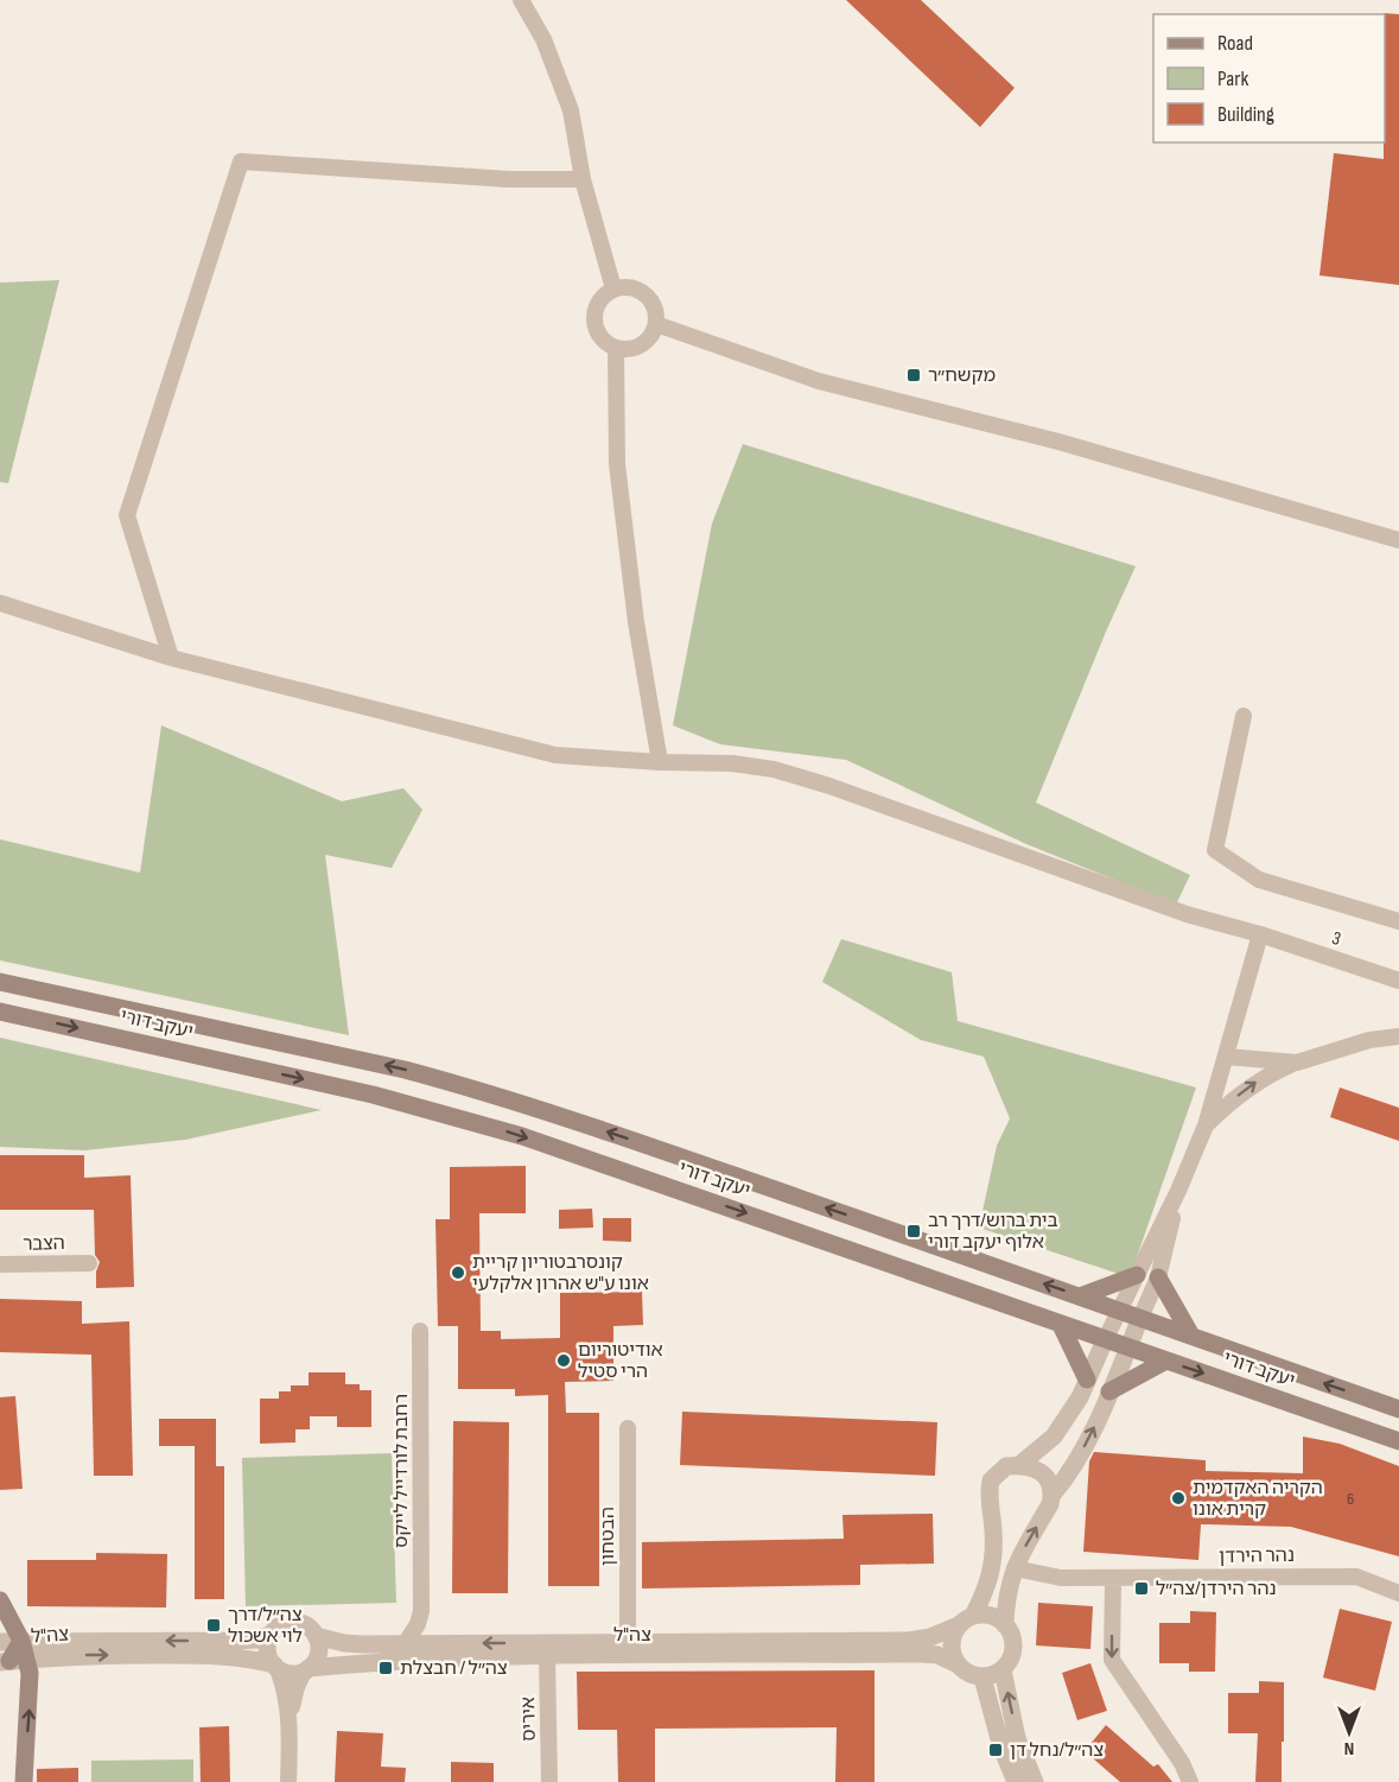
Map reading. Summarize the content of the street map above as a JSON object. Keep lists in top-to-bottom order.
{
  "streets": {
    "main road": ["יעקב דורי"],
    "street": [
      "3",
      "הצבר",
      "רחבת לורדייל לייקס",
      "הבטחון",
      "נהר הירדן",
      "צה\"ל",
      "איריס"
    ]
  },
  "crossings": [
    ["רחבת לורדייל לייקס", "צה\"ל"],
    ["הבטחון", "צה\"ל"],
    ["צה\"ל", "איריס"]
  ],
  "places": {
    "transit": [
      "מקשח״ר",
      "בית ברוש/דרך רב אלוף יעקב דורי",
      "נהר הירדן/צה״ל",
      "צה״ל/דרך לוי אשכול",
      "צה״ל / חבצלת",
      "צה״ל/נחל דן"
    ],
    "other": ["קונסרבטוריון קריית אונו ע\"ש אהרון אלקלעי", "אודיטוריום הרי סטיל", "הקריה האקדמית קרית אונו"]
  },
  "house_numbers": ["6"],
  "legend": ["Road", "Park", "Building"],
  "north": "bottom"
}
